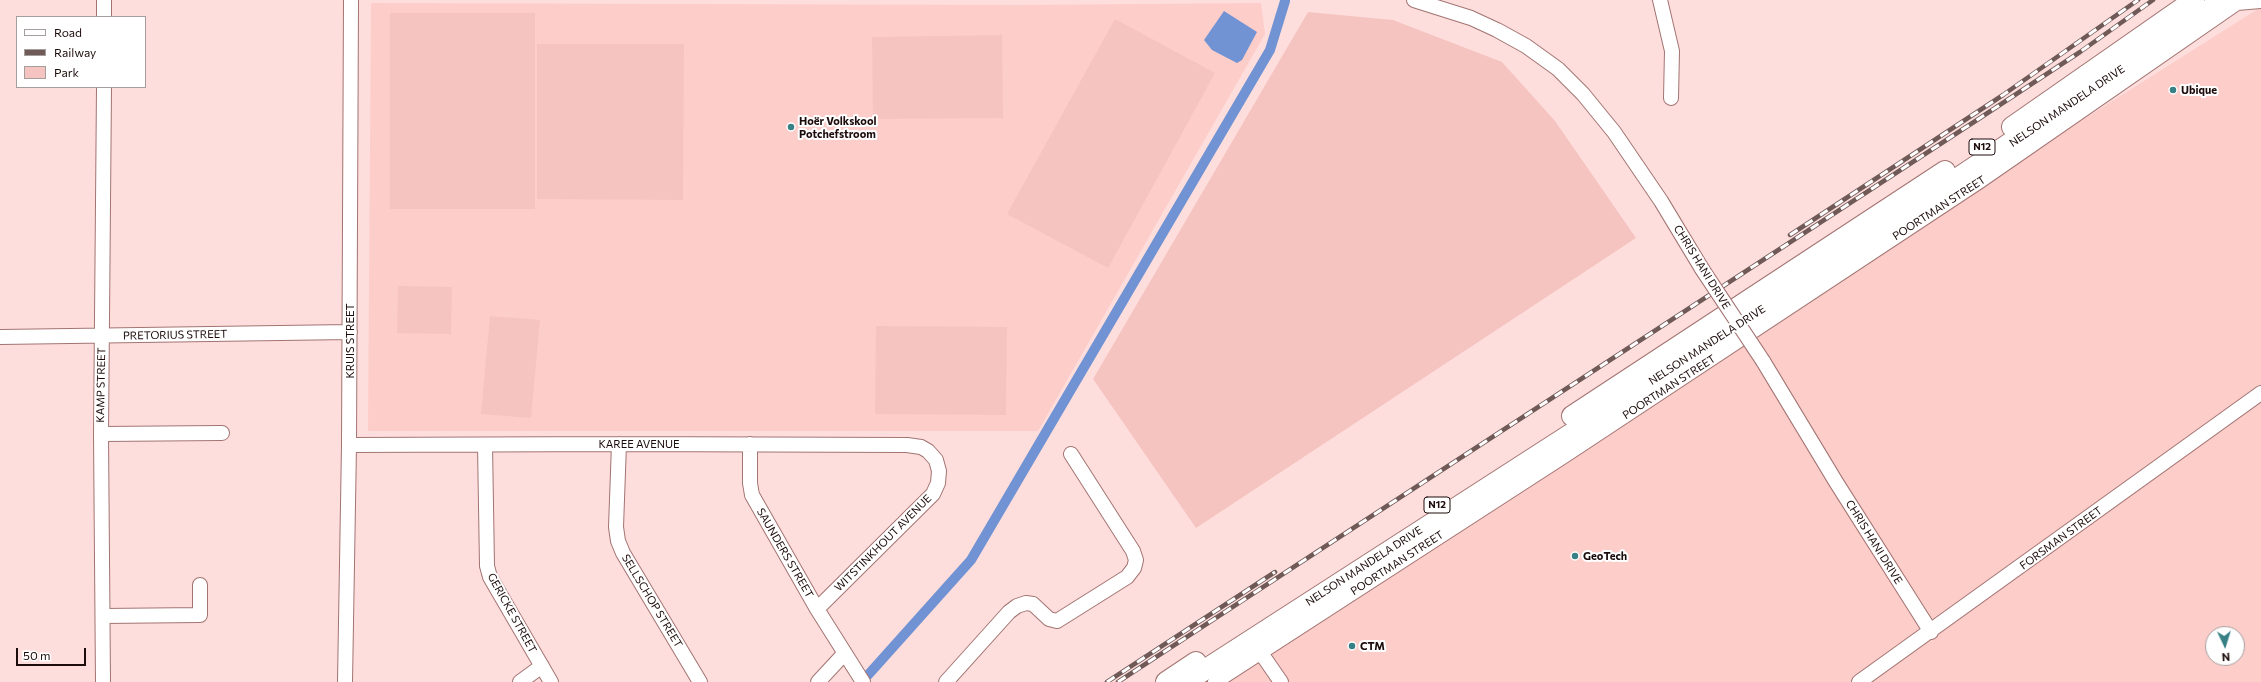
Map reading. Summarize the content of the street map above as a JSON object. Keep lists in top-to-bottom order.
{
  "streets": {
    "highway": ["NELSON MANDELA DRIVE", "N12"],
    "street": [
      "POORTMAN STREET",
      "CHRIS HANI DRIVE",
      "PRETORIUS STREET",
      "KRUIS STREET",
      "KAMP STREET",
      "KAREE AVENUE",
      "FORSMAN STREET",
      "WITSTINKHOUT AVENUE",
      "SAUNDERS STREET",
      "SELLSCHOP STREET",
      "GERICKE STREET"
    ]
  },
  "crossings": [
    ["NELSON MANDELA DRIVE", "POORTMAN STREET"],
    ["CHRIS HANI DRIVE", "FORSMAN STREET"],
    ["PRETORIUS STREET", "KRUIS STREET"],
    ["PRETORIUS STREET", "KAMP STREET"],
    ["KRUIS STREET", "KAREE AVENUE"],
    ["KAREE AVENUE", "WITSTINKHOUT AVENUE"],
    ["KAREE AVENUE", "SAUNDERS STREET"],
    ["KAREE AVENUE", "SELLSCHOP STREET"],
    ["KAREE AVENUE", "GERICKE STREET"],
    ["WITSTINKHOUT AVENUE", "SAUNDERS STREET"]
  ],
  "places": [
    "Ubique",
    "Hoër Volkskool Potchefstroom",
    "GeoTech",
    "CTM"
  ],
  "legend": ["Road", "Railway", "Park"],
  "scale_bar": "50 m",
  "north": "bottom"
}
